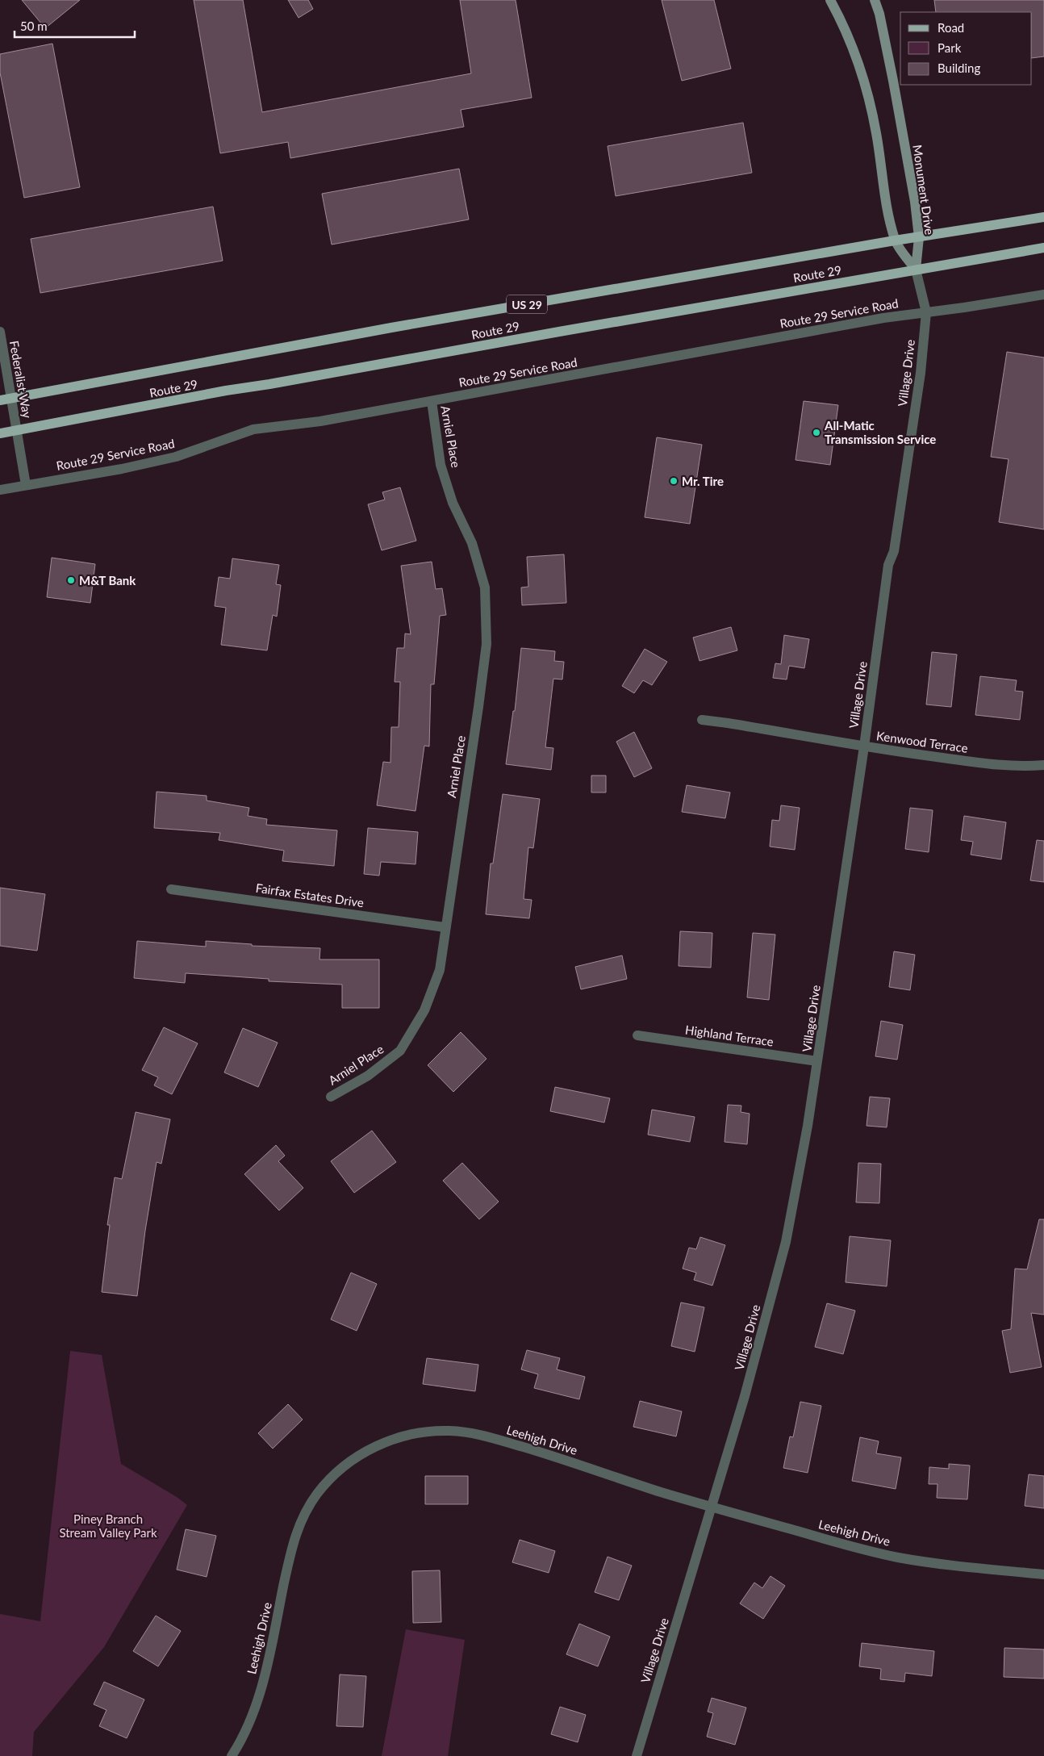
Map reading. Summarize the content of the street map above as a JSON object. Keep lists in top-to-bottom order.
{
  "streets": {
    "main road": ["Monument Drive", "Route 29", "US 29"],
    "street": [
      "Route 29 Service Road",
      "Village Drive",
      "Federalist Way",
      "Arniel Place",
      "Kenwood Terrace",
      "Fairfax Estates Drive",
      "Highland Terrace",
      "Leehigh Drive"
    ]
  },
  "crossings": [
    ["Monument Drive", "Route 29"],
    ["Monument Drive", "Village Drive"],
    ["Route 29", "Village Drive"],
    ["Route 29", "Federalist Way"],
    ["Route 29 Service Road", "Village Drive"],
    ["Route 29 Service Road", "Federalist Way"],
    ["Route 29 Service Road", "Arniel Place"],
    ["Village Drive", "Kenwood Terrace"],
    ["Village Drive", "Highland Terrace"],
    ["Village Drive", "Leehigh Drive"],
    ["Arniel Place", "Fairfax Estates Drive"]
  ],
  "parks": ["Piney Branch Stream Valley Park"],
  "places": ["All-Matic Transmission Service", "Mr. Tire", "M&T Bank"],
  "legend": ["Road", "Park", "Building"],
  "scale_bar": "50 m"
}
